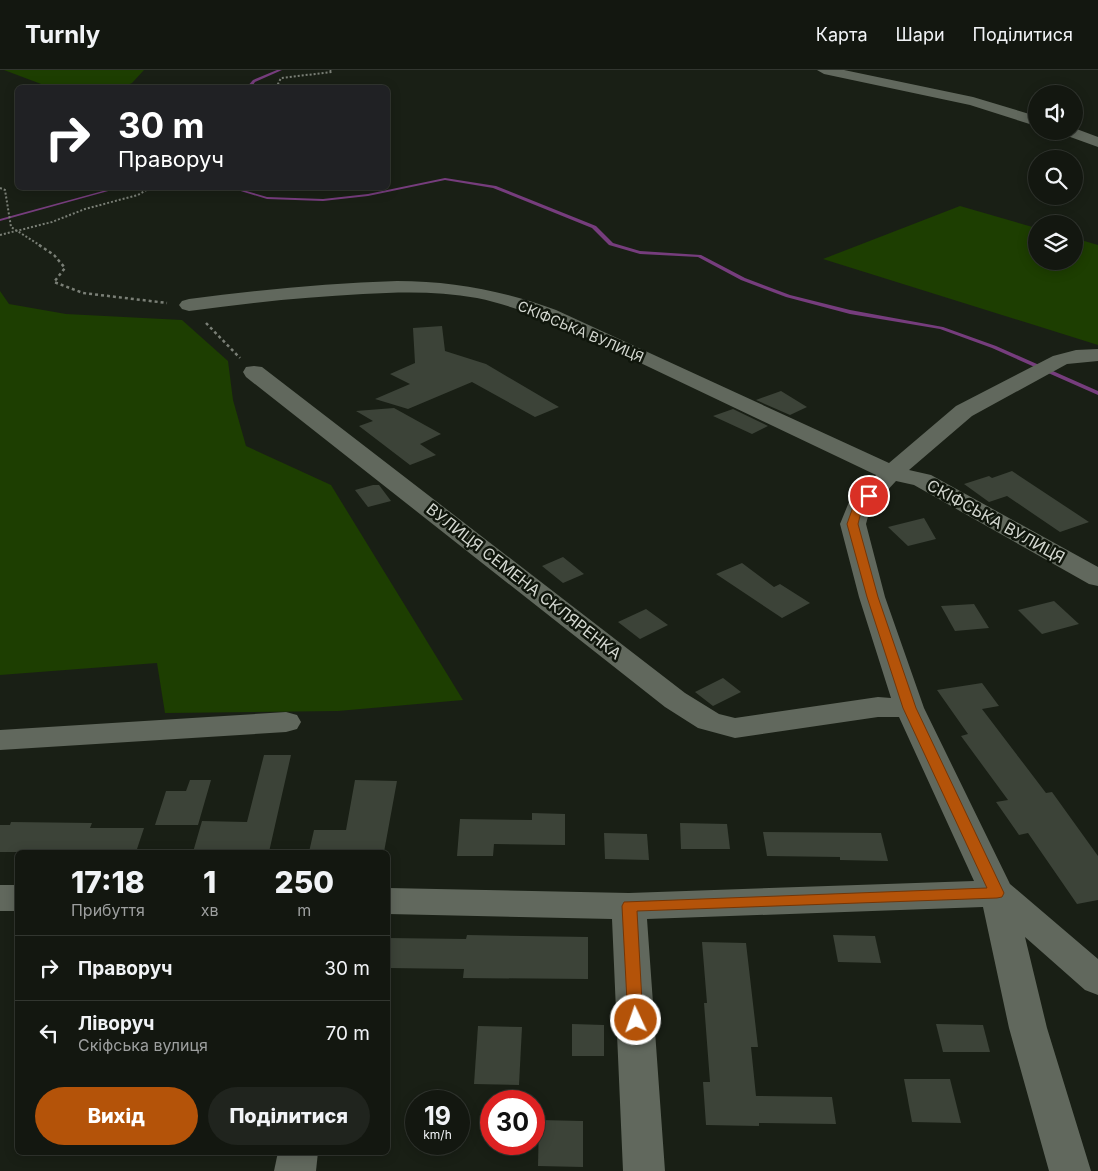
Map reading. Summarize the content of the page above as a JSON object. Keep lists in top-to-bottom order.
{
  "streets": {
    "street": ["СКІФСЬКА ВУЛИЦЯ", "ВУЛИЦЯ СЕМЕНА СКЛЯРЕНКА"]
  },
  "page": {
    "header": "Turnly",
    "nav": ["Карта", "Шари", "Поділитися"],
    "turn": ["30 m", "Праворуч"],
    "eta": [
      "17:18",
      "Прибуття",
      "1",
      "хв",
      "250",
      "m"
    ],
    "list": [
      {
        "name": "Праворуч",
        "value": "30 m"
      },
      {
        "name": "Ліворуч",
        "note": "Скіфська вулиця",
        "value": "70 m"
      }
    ],
    "buttons": ["Вихід", "Поділитися"],
    "speed": "19 km/h",
    "limit": "30"
  }
}
